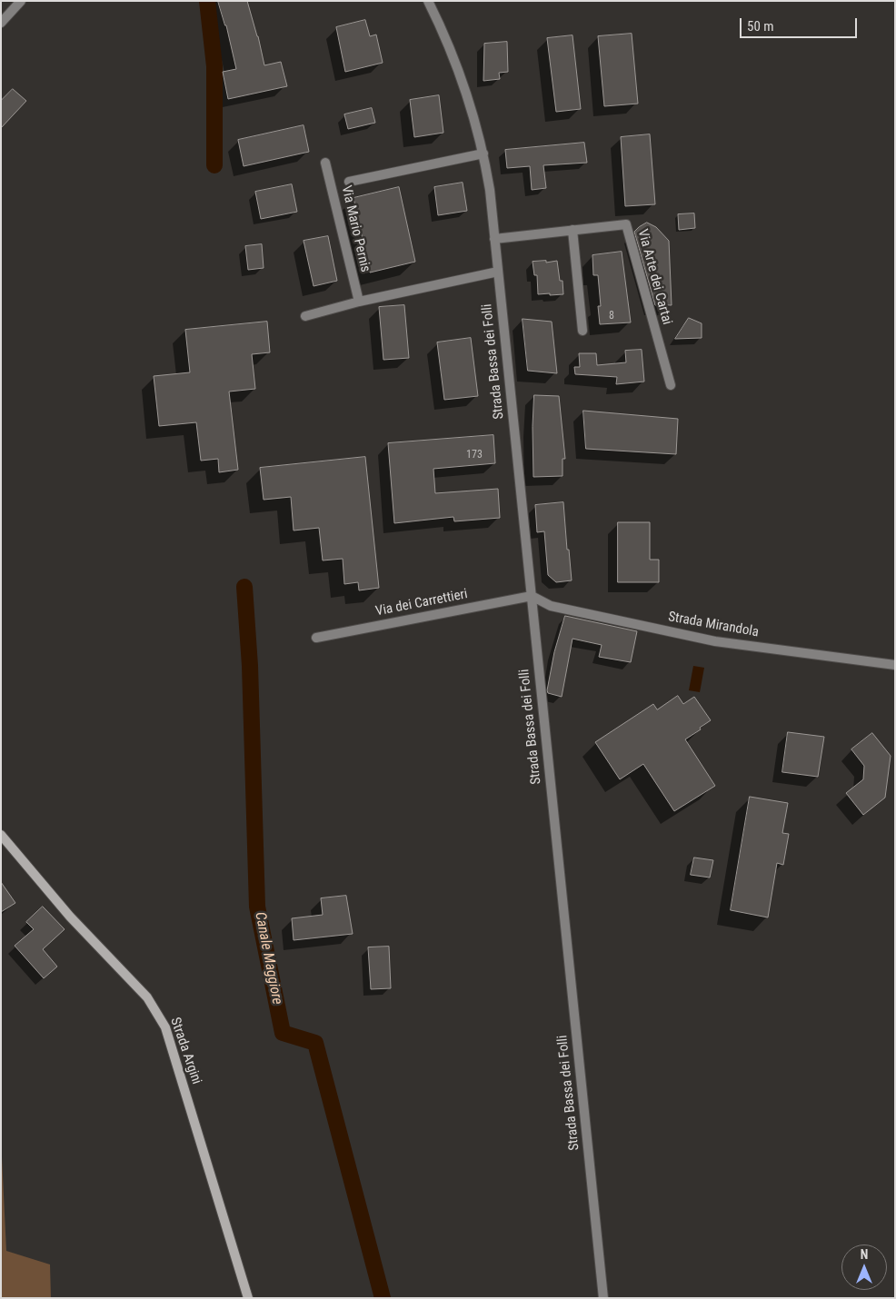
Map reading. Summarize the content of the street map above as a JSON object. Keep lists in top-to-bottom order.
{
  "streets": {
    "main road": ["Strada Argini"],
    "street": [
      "Via Mario Pernis",
      "Via Arte dei Cartai",
      "Strada Bassa dei Folli",
      "Via dei Carrettieri",
      "Strada Mirandola"
    ]
  },
  "crossings": [
    ["Via Arte dei Cartai", "Strada Bassa dei Folli"],
    ["Strada Bassa dei Folli", "Via dei Carrettieri"],
    ["Strada Bassa dei Folli", "Strada Mirandola"],
    ["Via dei Carrettieri", "Strada Mirandola"]
  ],
  "water": ["Canale Maggiore"],
  "house_numbers": ["8", "173"],
  "scale_bar": "50 m",
  "north": "top"
}
